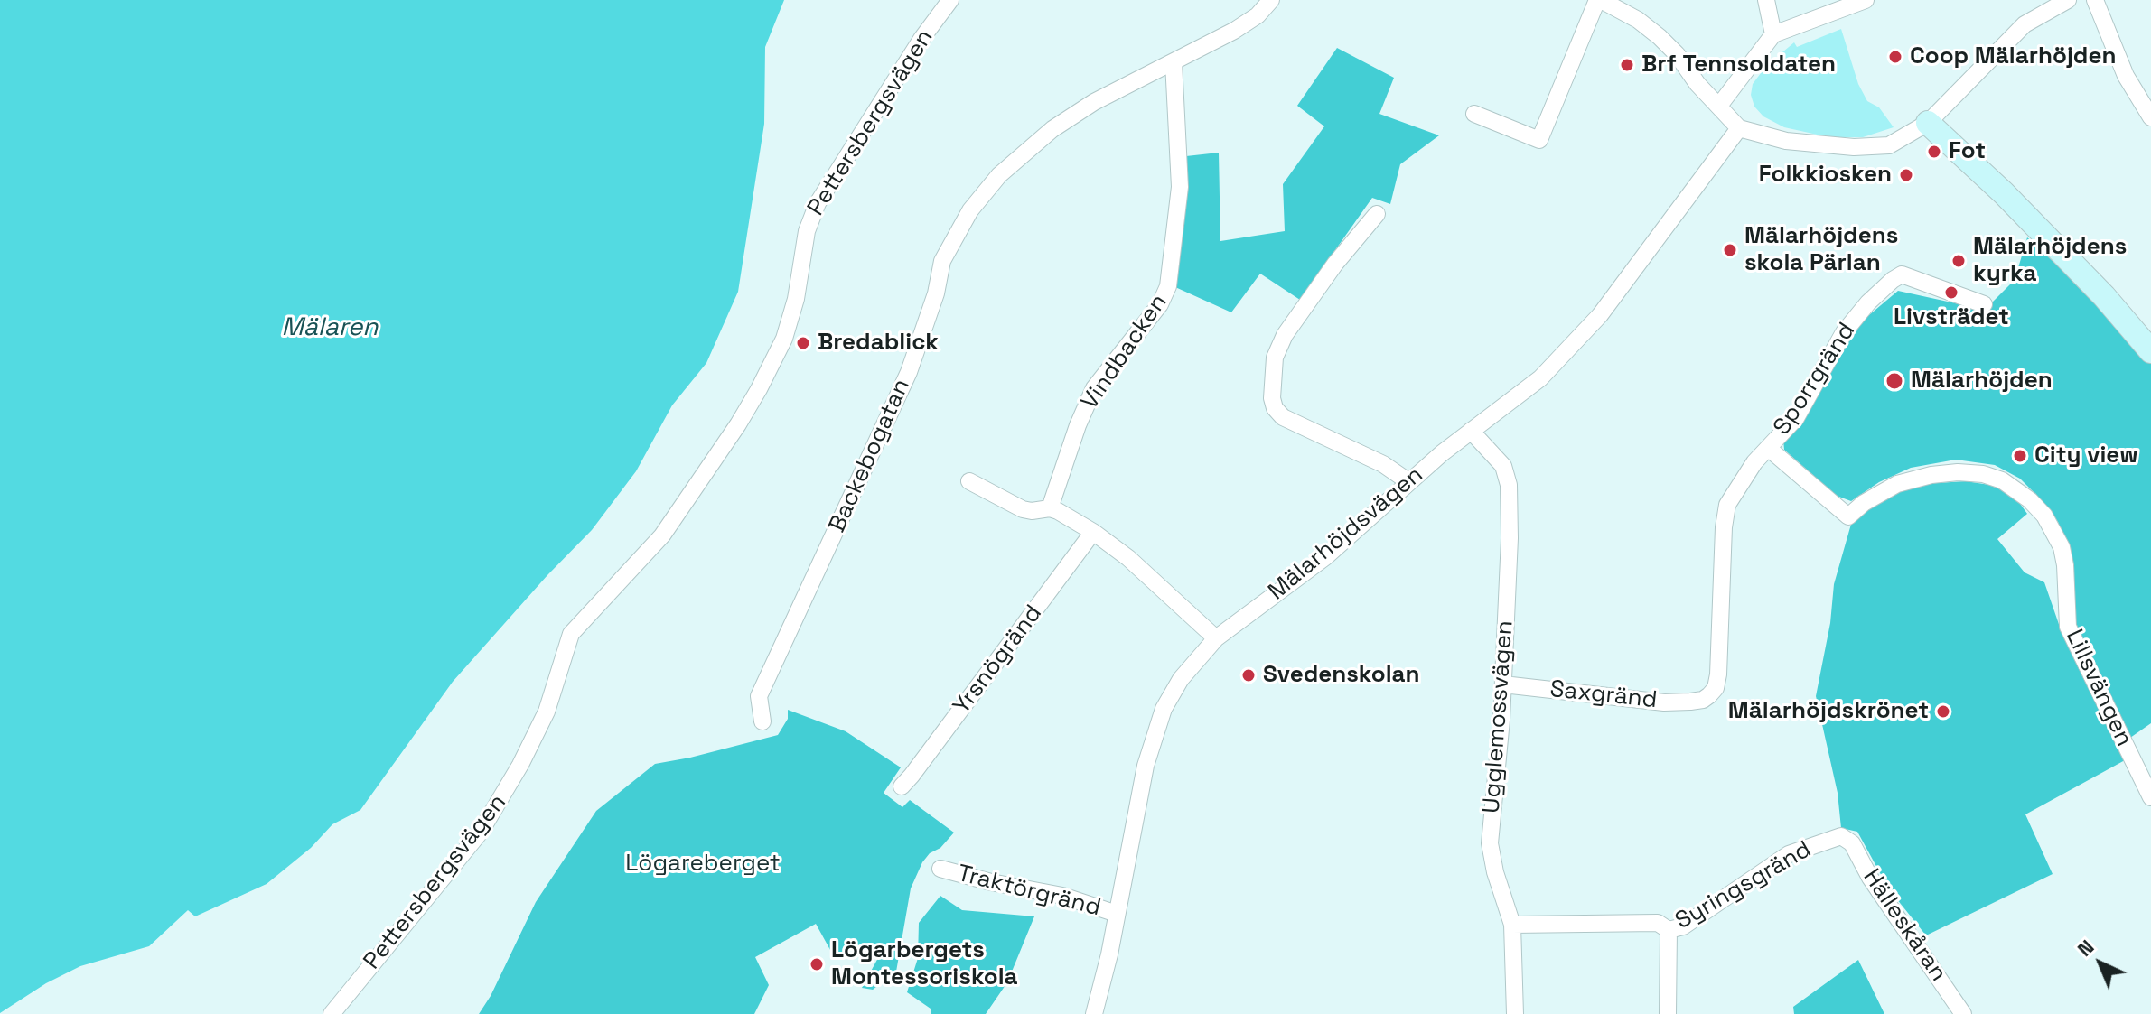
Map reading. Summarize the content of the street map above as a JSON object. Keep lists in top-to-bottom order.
{
  "streets": {
    "street": [
      "Pettersbergsvägen",
      "Vindbacken",
      "Sporrgränd",
      "Backebogatan",
      "Mälarhöjdsvägen",
      "Yrsnögränd",
      "Lillsvängen",
      "Saxgränd",
      "Ugglemossvägen",
      "Syringsgränd",
      "Traktörgränd",
      "Hälleskåran"
    ]
  },
  "crossings": [
    ["Vindbacken", "Backebogatan"],
    ["Sporrgränd", "Lillsvängen"],
    ["Sporrgränd", "Saxgränd"],
    ["Mälarhöjdsvägen", "Ugglemossvägen"],
    ["Mälarhöjdsvägen", "Traktörgränd"],
    ["Saxgränd", "Ugglemossvägen"],
    ["Ugglemossvägen", "Syringsgränd"],
    ["Syringsgränd", "Hälleskåran"]
  ],
  "water": ["Mälaren"],
  "parks": ["Lögareberget"],
  "places": [
    "Coop Mälarhöjden",
    "Brf Tennsoldaten",
    "Fot",
    "Folkkiosken",
    "Mälarhöjdens skola Pärlan",
    "Mälarhöjdens kyrka",
    "Livsträdet",
    "Bredablick",
    "Mälarhöjden",
    "City view",
    "Svedenskolan",
    "Mälarhöjdskrönet",
    "Lögarbergets Montessoriskola"
  ],
  "north": "top left"
}
